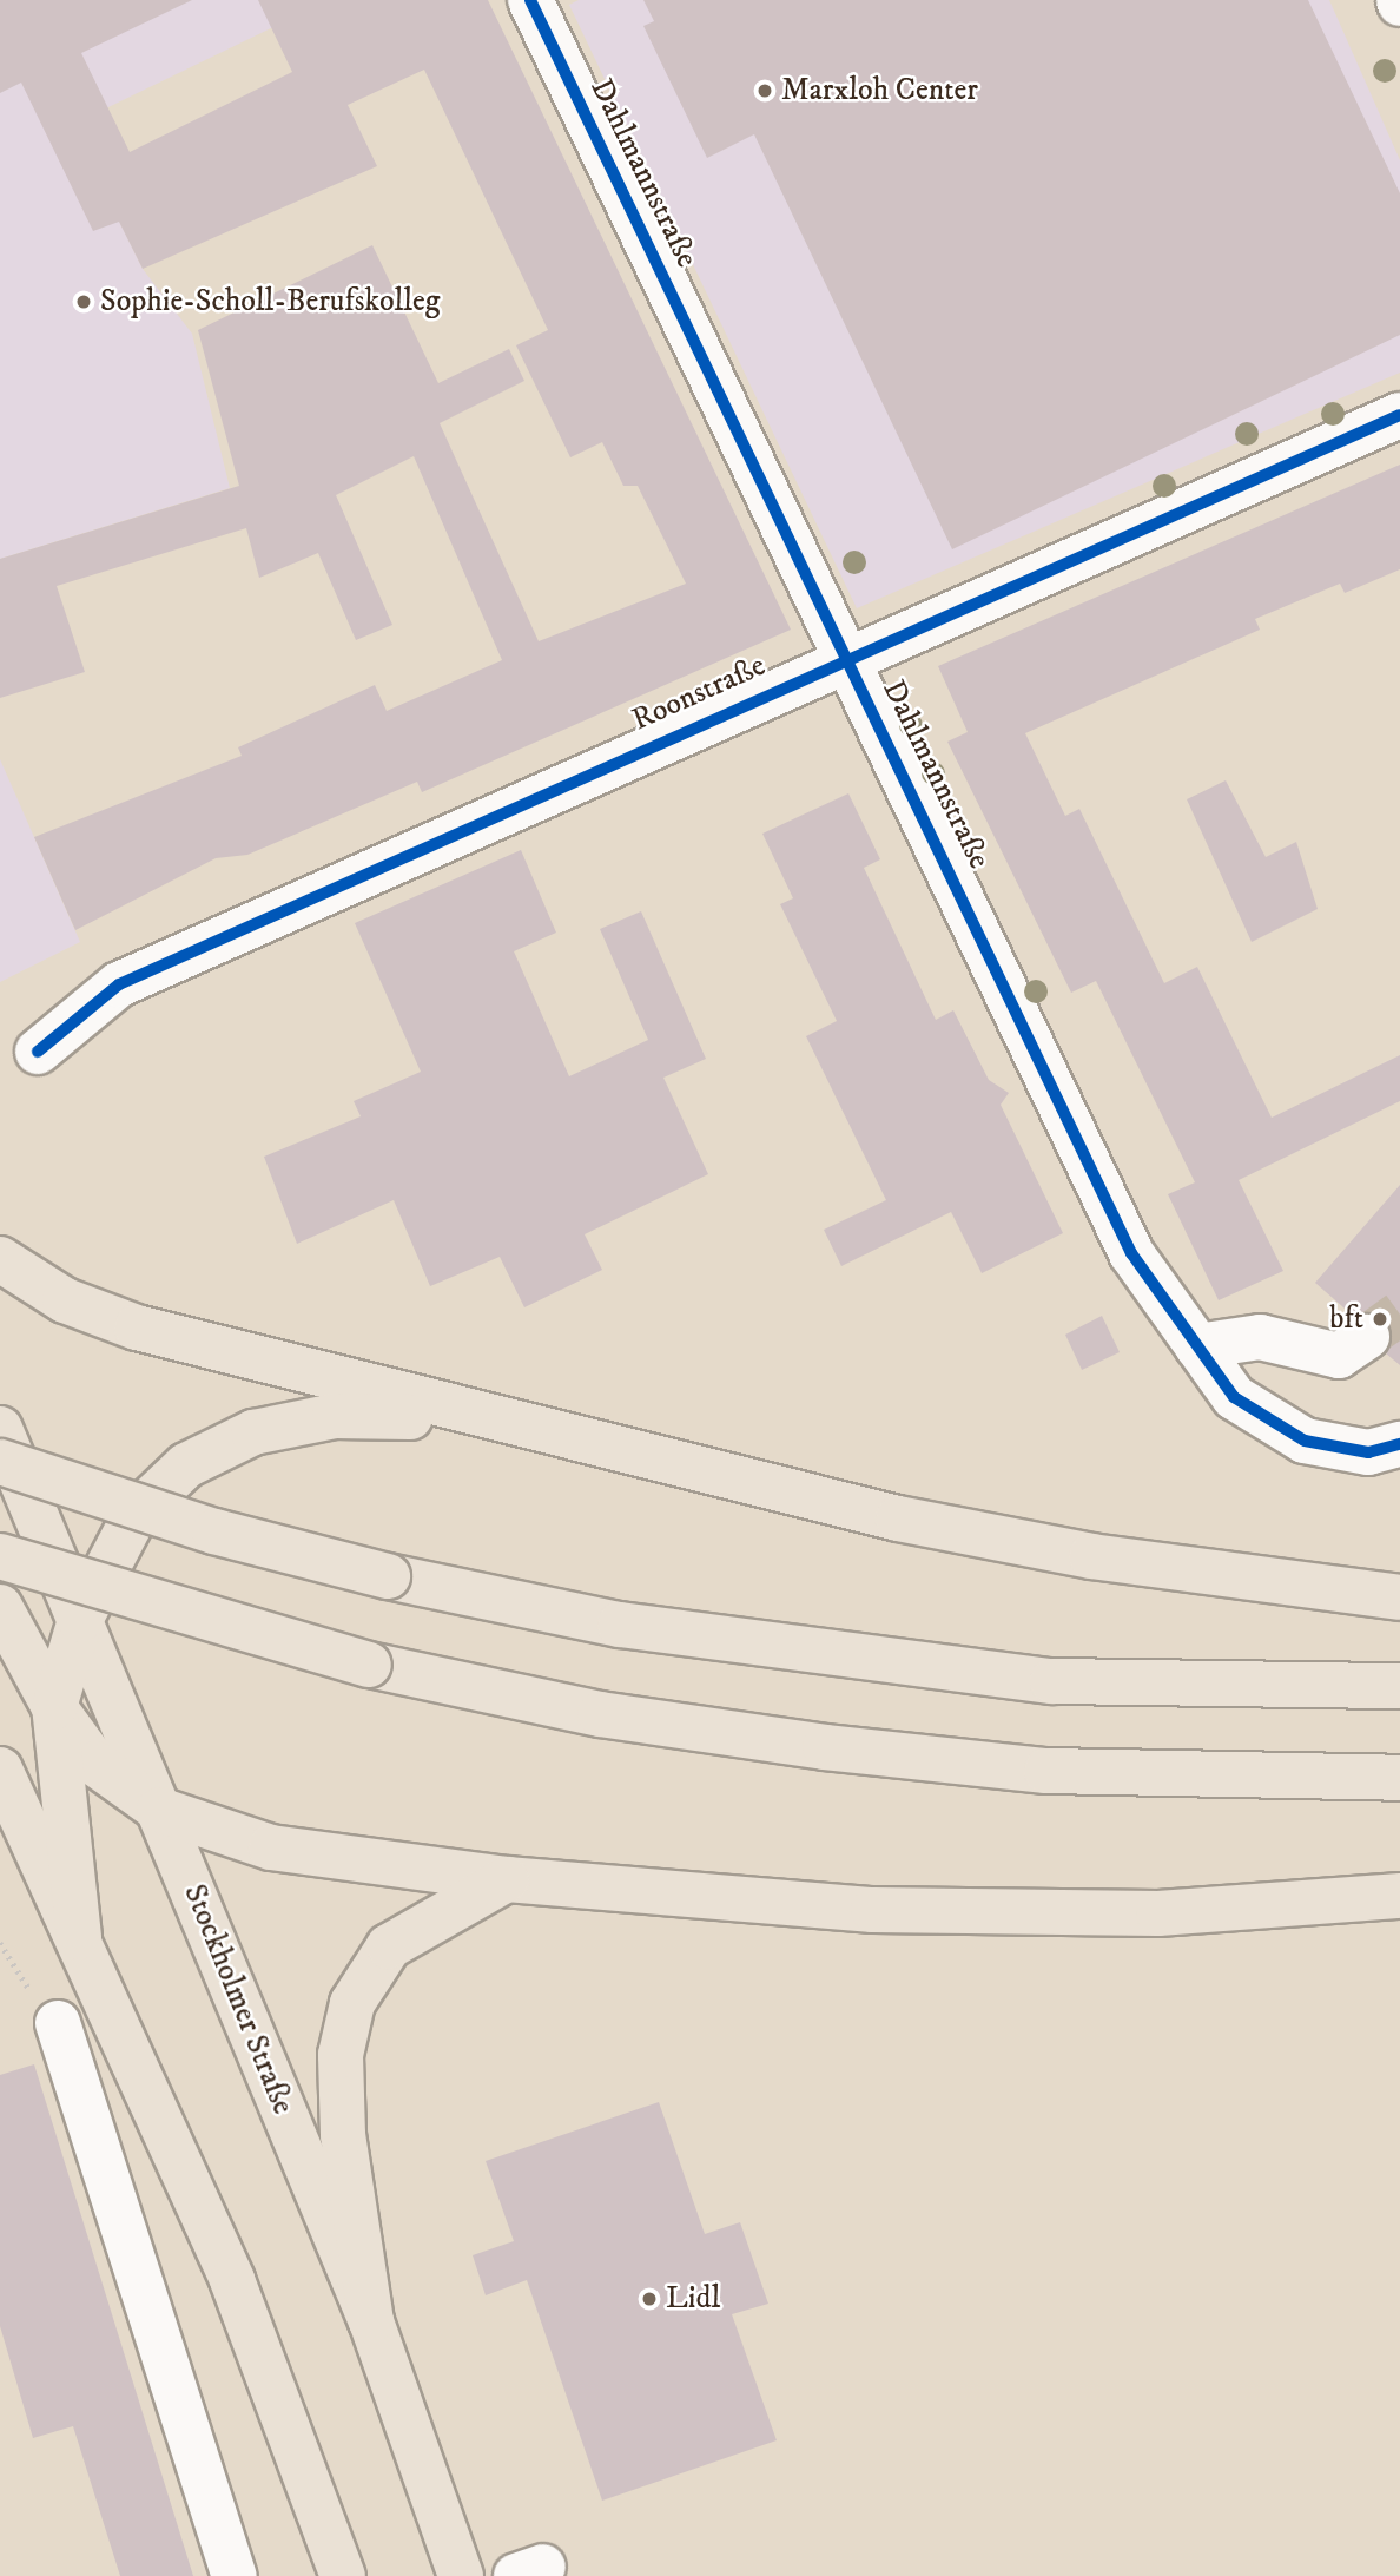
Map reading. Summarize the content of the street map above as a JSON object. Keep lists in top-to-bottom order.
{
  "streets": {
    "main road": ["Stockholmer Straße"],
    "street": ["Dahlmannstraße", "Roonstraße"]
  },
  "crossings": [
    ["Dahlmannstraße", "Roonstraße"]
  ],
  "places": [
    "Marxloh Center",
    "Sophie-Scholl-Berufskolleg",
    "bft",
    "Lidl"
  ]
}
